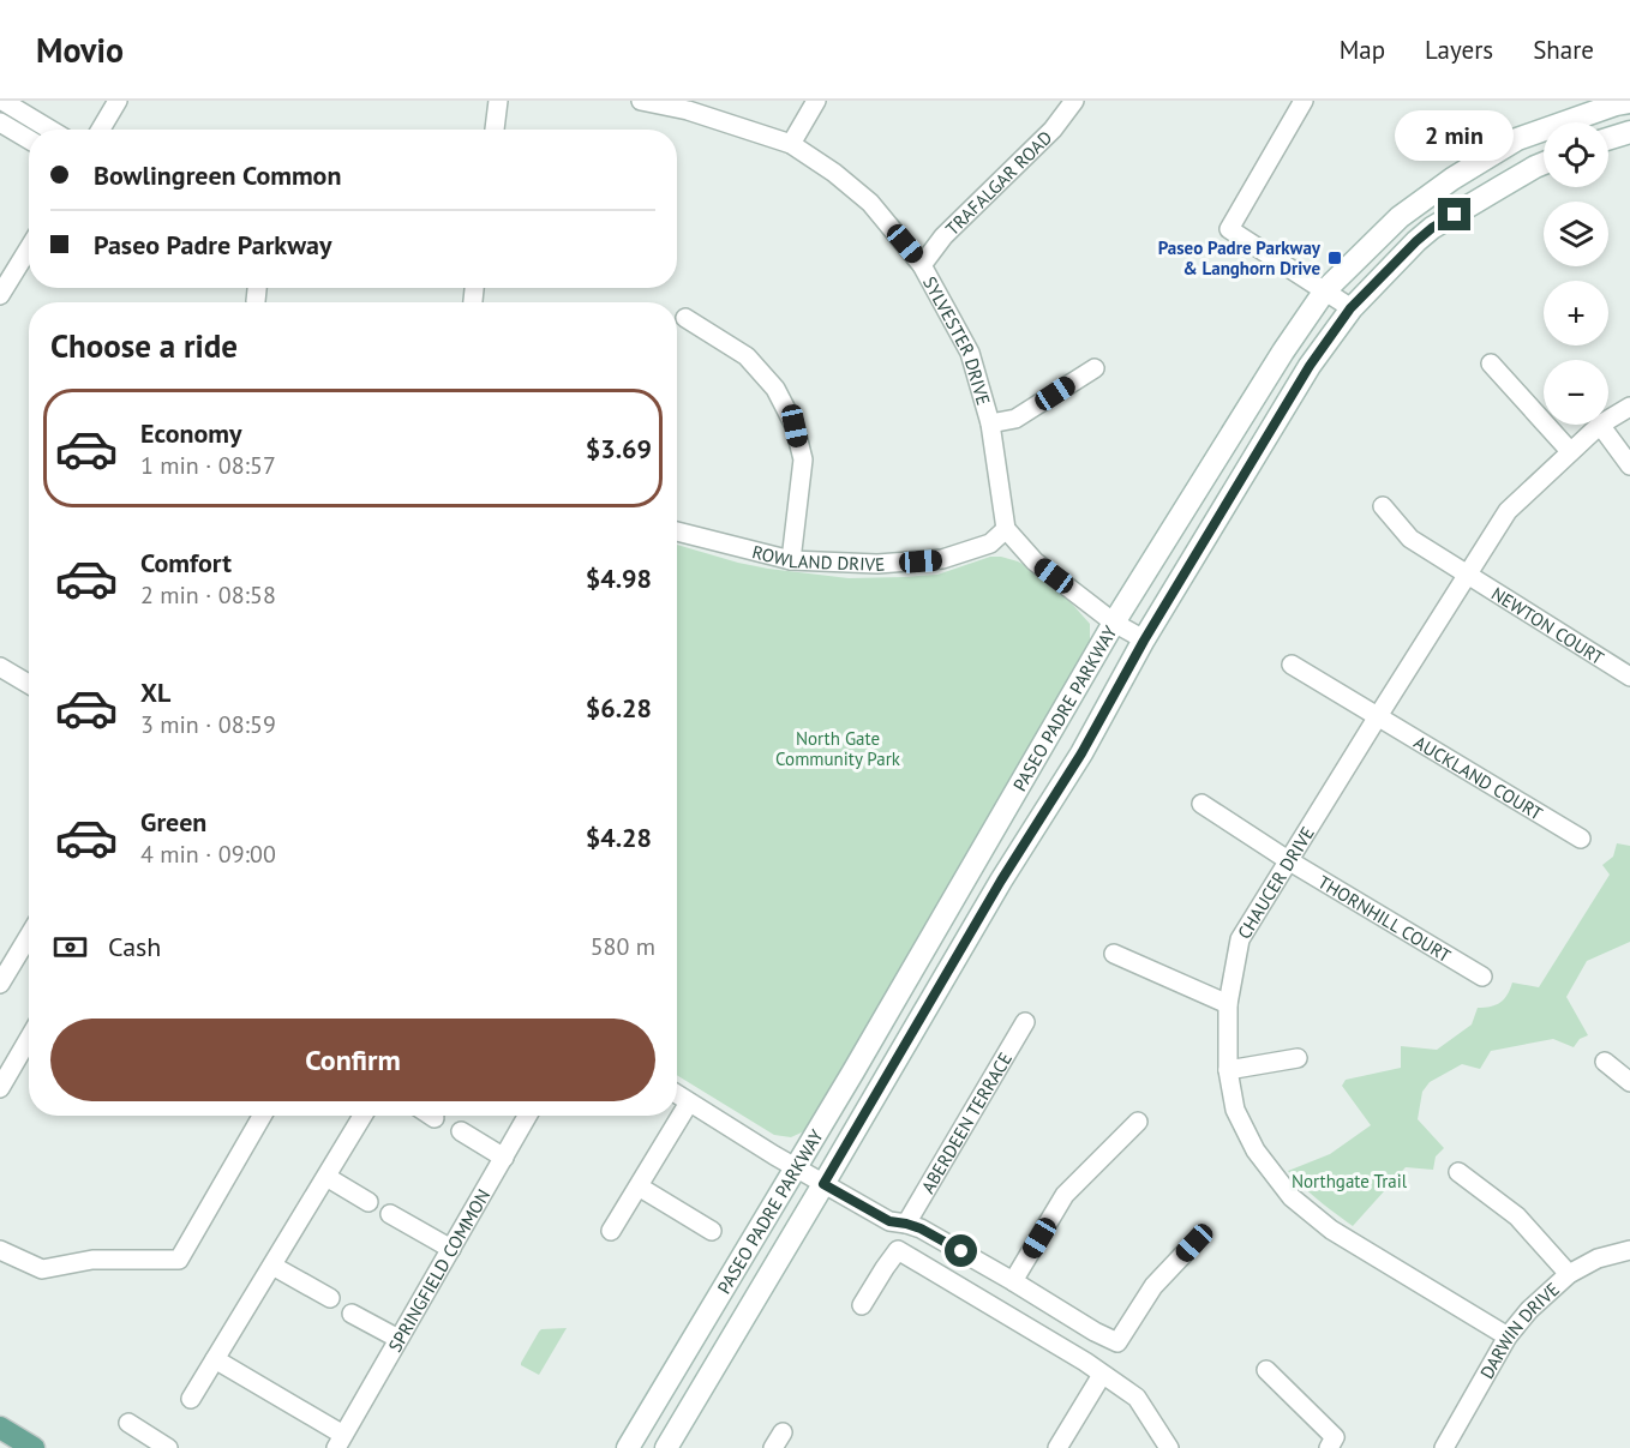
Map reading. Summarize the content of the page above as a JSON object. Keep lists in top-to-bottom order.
{
  "streets": {
    "main road": ["PASEO PADRE PARKWAY"],
    "street": [
      "TRAFALGAR ROAD",
      "SYLVESTER DRIVE",
      "ROWLAND DRIVE",
      "NEWTON COURT",
      "AUCKLAND COURT",
      "CHAUCER DRIVE",
      "THORNHILL COURT",
      "ABERDEEN TERRACE",
      "SPRINGFIELD COMMON",
      "DARWIN DRIVE"
    ]
  },
  "crossings": [
    ["TRAFALGAR ROAD", "SYLVESTER DRIVE"],
    ["SYLVESTER DRIVE", "ROWLAND DRIVE"],
    ["NEWTON COURT", "CHAUCER DRIVE"],
    ["AUCKLAND COURT", "CHAUCER DRIVE"],
    ["CHAUCER DRIVE", "THORNHILL COURT"],
    ["CHAUCER DRIVE", "DARWIN DRIVE"]
  ],
  "parks": ["North Gate Community Park", "Northgate Trail"],
  "places": {
    "transit": ["Paseo Padre Parkway & Langhorn Drive"]
  },
  "page": {
    "header": "Movio",
    "nav": ["Map", "Layers", "Share"],
    "bubble": "2 min",
    "map_buttons": ["+", "−"],
    "banner": ["Bowlingreen Common", "Paseo Padre Parkway"],
    "heading": "Choose a ride",
    "list": [
      {
        "name": "Economy",
        "note": "1 min · 08:57",
        "value": "$3.69"
      },
      {
        "name": "Comfort",
        "note": "2 min · 08:58",
        "value": "$4.98"
      },
      {
        "name": "XL",
        "note": "3 min · 08:59",
        "value": "$6.28"
      },
      {
        "name": "Green",
        "note": "4 min · 09:00",
        "value": "$4.28"
      }
    ],
    "pay": ["Cash", "580 m"],
    "buttons": "Confirm"
  }
}
